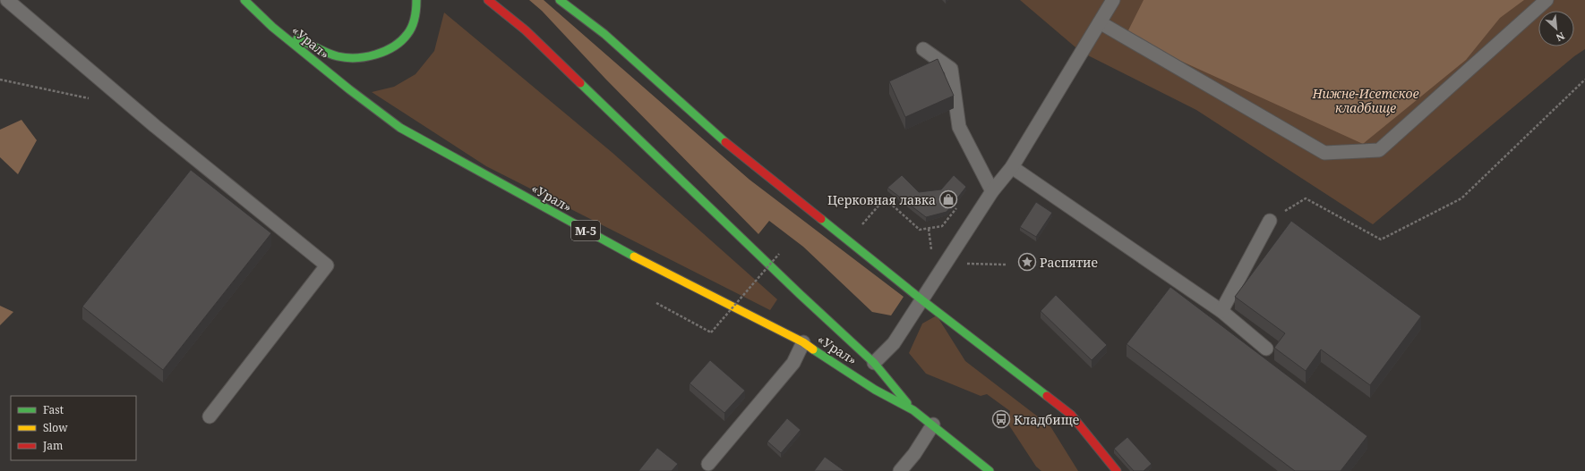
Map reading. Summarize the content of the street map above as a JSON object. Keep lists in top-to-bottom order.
{
  "streets": {
    "main road": ["«Урал»", "М-5"]
  },
  "crossings": [
    ["«Урал»", "М-5"]
  ],
  "parks": ["Нижне-Исетское кладбище"],
  "places": {
    "shop": ["Церковная лавка"],
    "place": ["Распятие"],
    "bus stop": ["Кладбище"]
  },
  "legend": ["Fast", "Slow", "Jam"],
  "north": "bottom right"
}
